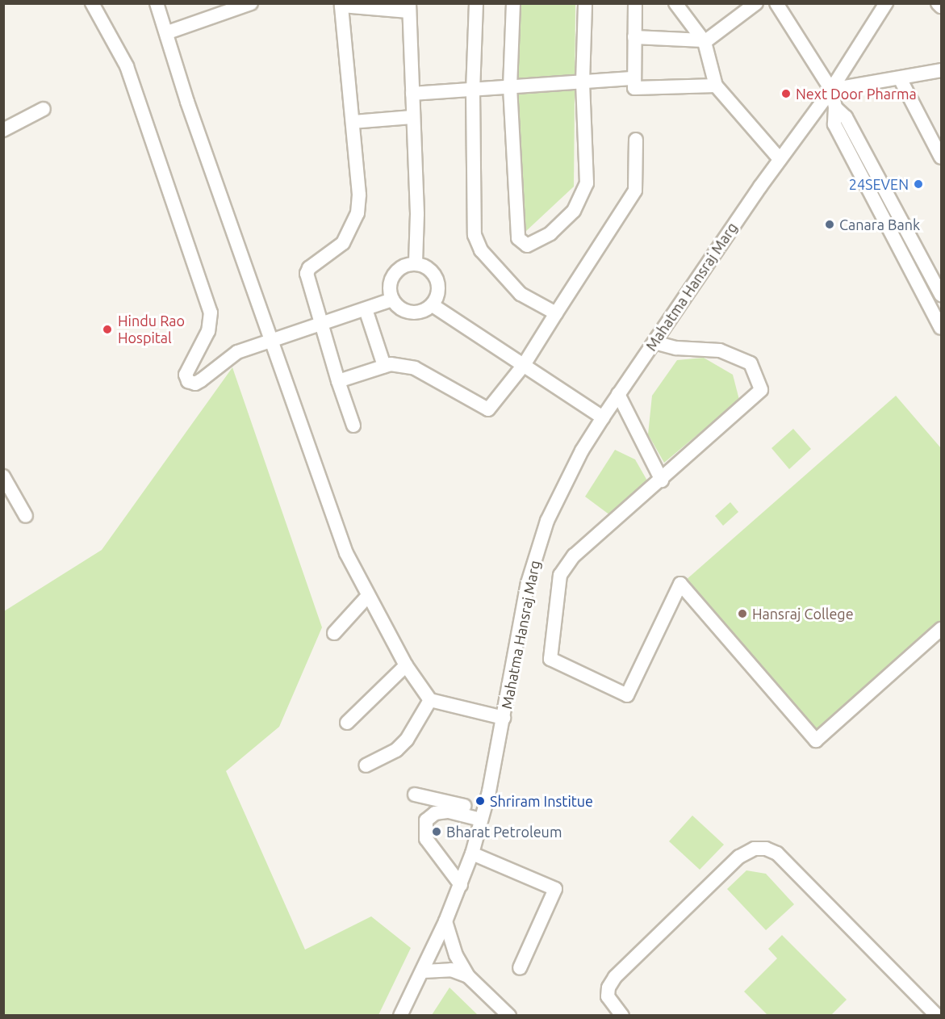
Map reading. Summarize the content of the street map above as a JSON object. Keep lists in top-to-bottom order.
{
  "streets": {
    "street": ["Mahatma Hansraj Marg"]
  },
  "places": [
    "Next Door Pharma",
    "24SEVEN",
    "Canara Bank",
    "Hindu Rao Hospital",
    "Hansraj College",
    "Shriram Institue",
    "Bharat Petroleum"
  ]
}
